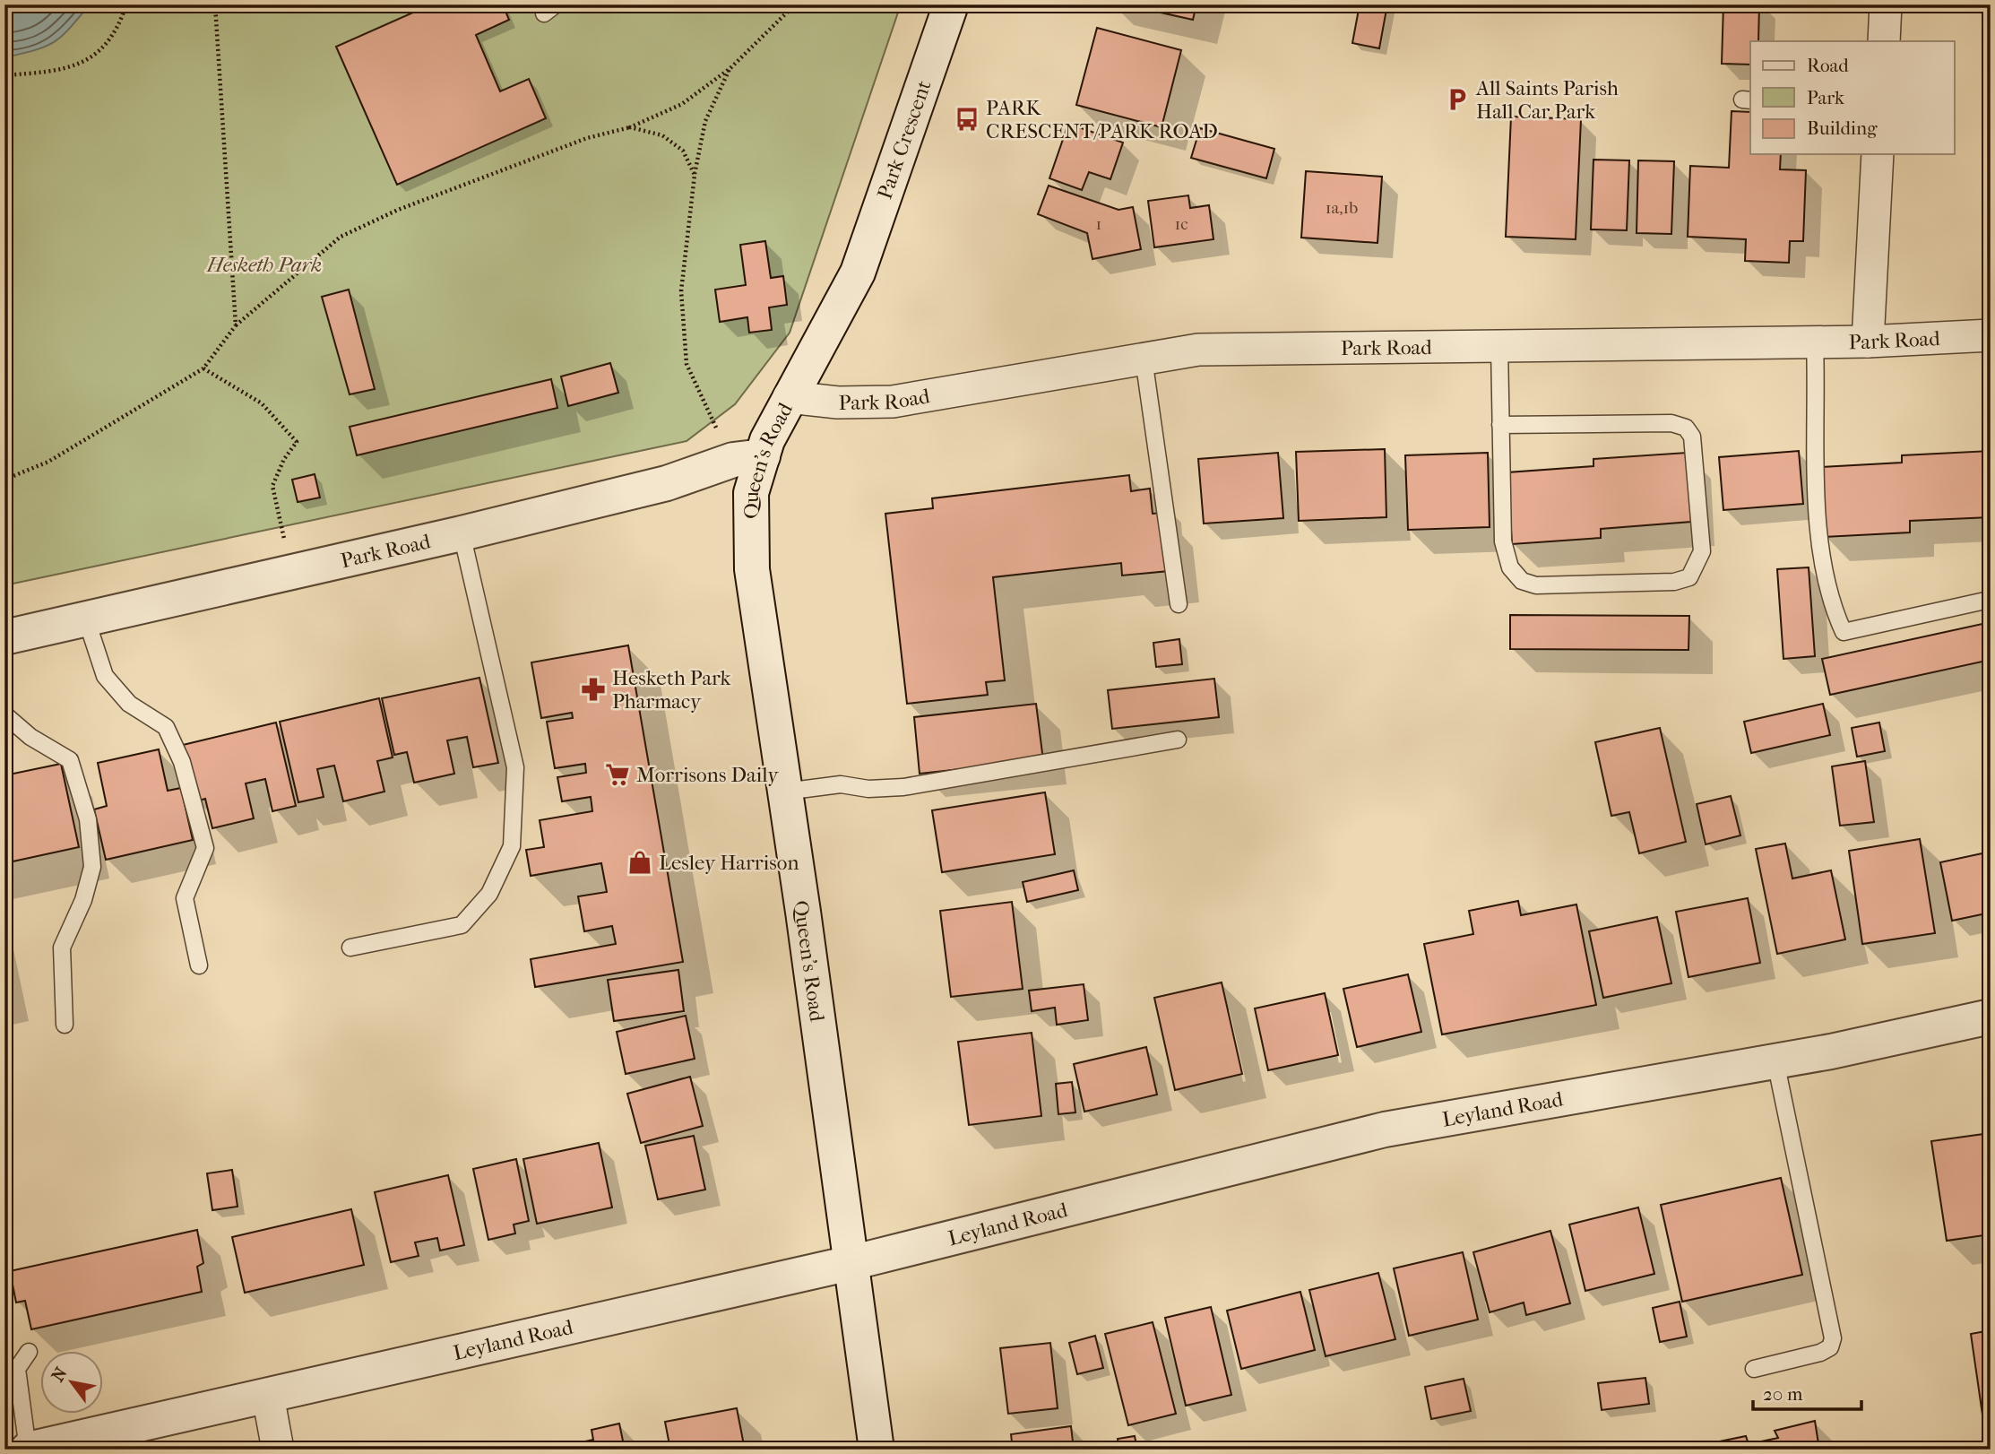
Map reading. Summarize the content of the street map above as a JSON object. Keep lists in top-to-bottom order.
{
  "streets": {
    "street": [
      "Park Crescent",
      "Park Road",
      "Queen's Road",
      "Leyland Road"
    ]
  },
  "crossings": [
    ["Park Crescent", "Queen's Road"],
    ["Park Road", "Queen's Road"],
    ["Queen's Road", "Leyland Road"]
  ],
  "parks": ["Hesketh Park"],
  "places": {
    "parking": ["All Saints Parish Hall Car Park"],
    "bus stop": ["PARK CRESCENT/PARK ROAD"],
    "pharmacy": ["Hesketh Park Pharmacy"],
    "supermarket": ["Morrisons Daily"],
    "shop": ["Lesley Harrison"]
  },
  "house_numbers": ["1a,1b", "1", "1c"],
  "legend": ["Road", "Park", "Building"],
  "scale_bar": "20 m",
  "north": "top left"
}
